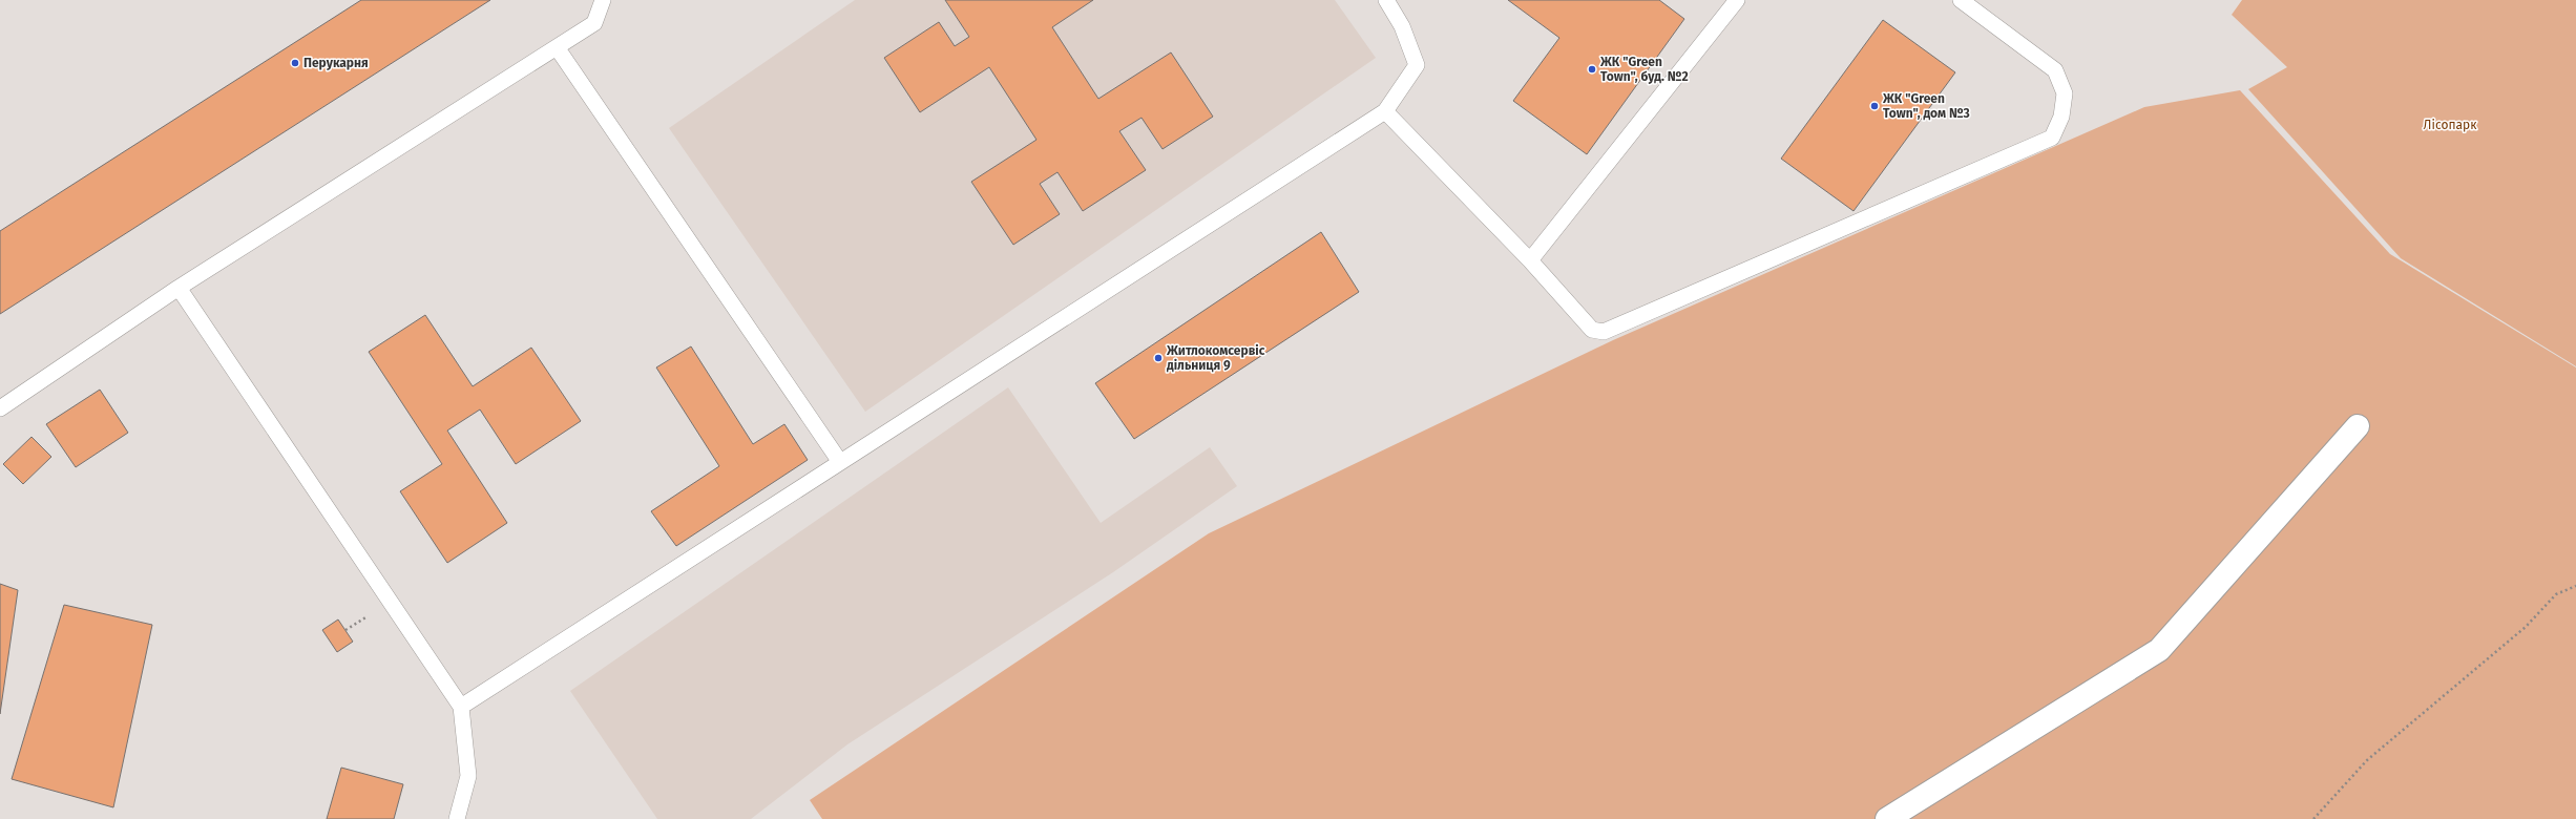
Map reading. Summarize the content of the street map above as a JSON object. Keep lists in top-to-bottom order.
{
  "parks": ["Лісопарк"],
  "places": [
    "Перукарня",
    "ЖК \"Green Town\", буд. №2",
    "ЖК \"Green Town\", дом №3",
    "Житлокомсервіс дільниця 9"
  ]
}
